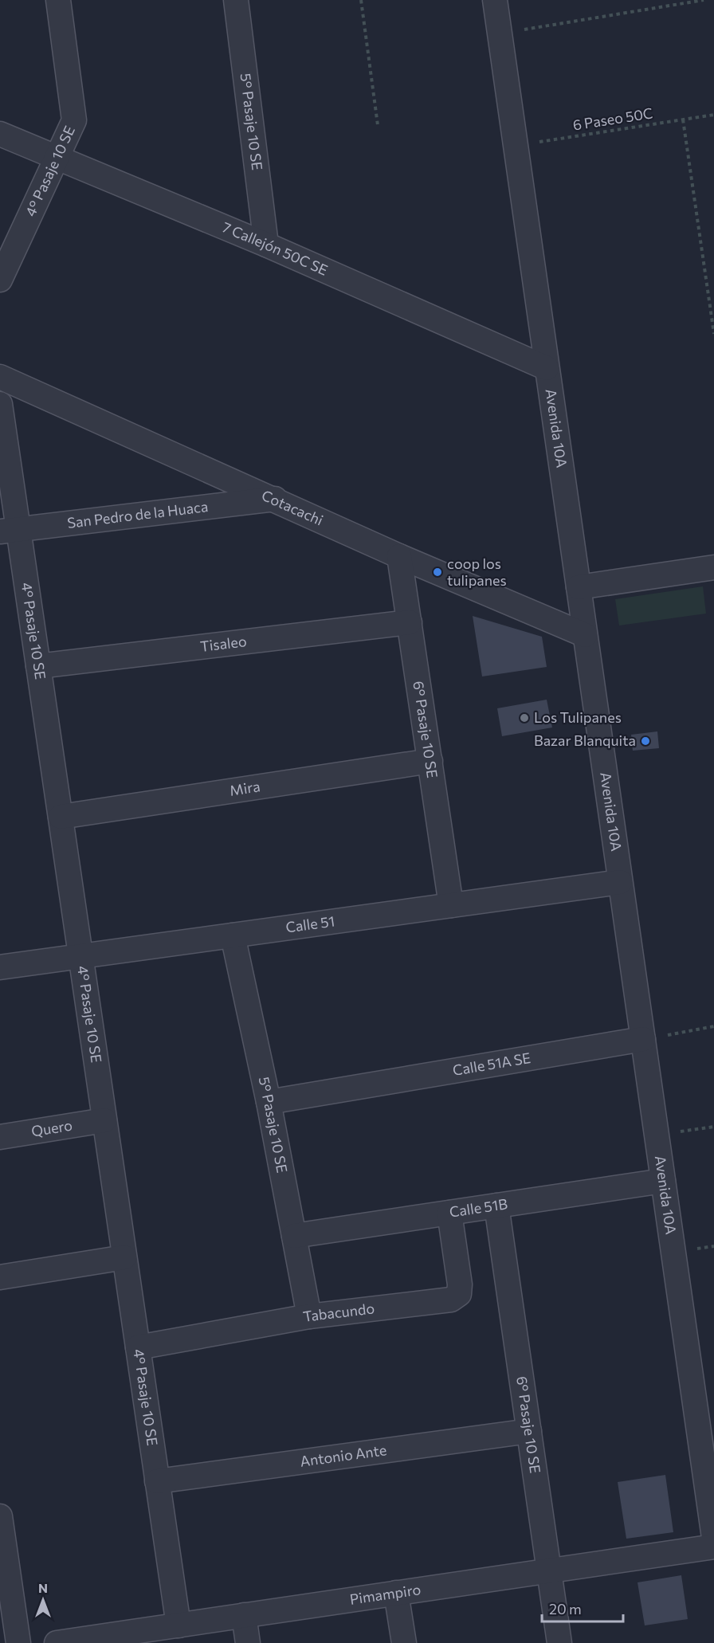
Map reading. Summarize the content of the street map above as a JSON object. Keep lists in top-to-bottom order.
{
  "streets": {
    "street": [
      "5° Pasaje 10 SE",
      "4° Pasaje 10 SE",
      "7 Callejón 50C SE",
      "Avenida 10A",
      "Cotacachi",
      "San Pedro de la Huaca",
      "Tisaleo",
      "6° Pasaje 10 SE",
      "Mira",
      "Calle 51",
      "Calle 51A SE",
      "Quero",
      "Calle 51B",
      "Tabacundo",
      "Antonio Ante",
      "Pimampiro"
    ],
    "path": ["6 Paseo 50C"]
  },
  "crossings": [
    ["6 Paseo 50C", "Avenida 10A"],
    ["5° Pasaje 10 SE", "7 Callejón 50C SE"],
    ["5° Pasaje 10 SE", "Calle 51"],
    ["5° Pasaje 10 SE", "Calle 51A SE"],
    ["5° Pasaje 10 SE", "Calle 51B"],
    ["5° Pasaje 10 SE", "Tabacundo"],
    ["4° Pasaje 10 SE", "7 Callejón 50C SE"],
    ["4° Pasaje 10 SE", "San Pedro de la Huaca"],
    ["4° Pasaje 10 SE", "Tisaleo"],
    ["4° Pasaje 10 SE", "Mira"],
    ["4° Pasaje 10 SE", "Calle 51"],
    ["4° Pasaje 10 SE", "Quero"],
    ["4° Pasaje 10 SE", "Tabacundo"],
    ["4° Pasaje 10 SE", "Antonio Ante"],
    ["4° Pasaje 10 SE", "Pimampiro"],
    ["7 Callejón 50C SE", "Avenida 10A"],
    ["Avenida 10A", "Cotacachi"],
    ["Avenida 10A", "Calle 51"],
    ["Avenida 10A", "Calle 51A SE"],
    ["Avenida 10A", "Calle 51B"],
    ["Cotacachi", "San Pedro de la Huaca"],
    ["Cotacachi", "6° Pasaje 10 SE"],
    ["Tisaleo", "6° Pasaje 10 SE"],
    ["6° Pasaje 10 SE", "Mira"],
    ["6° Pasaje 10 SE", "Calle 51"],
    ["6° Pasaje 10 SE", "Calle 51B"],
    ["6° Pasaje 10 SE", "Antonio Ante"],
    ["6° Pasaje 10 SE", "Pimampiro"],
    ["Calle 51B", "Tabacundo"]
  ],
  "places": ["coop los tulipanes", "Los Tulipanes", "Bazar Blanquita"],
  "scale_bar": "20 m",
  "north": "top"
}
